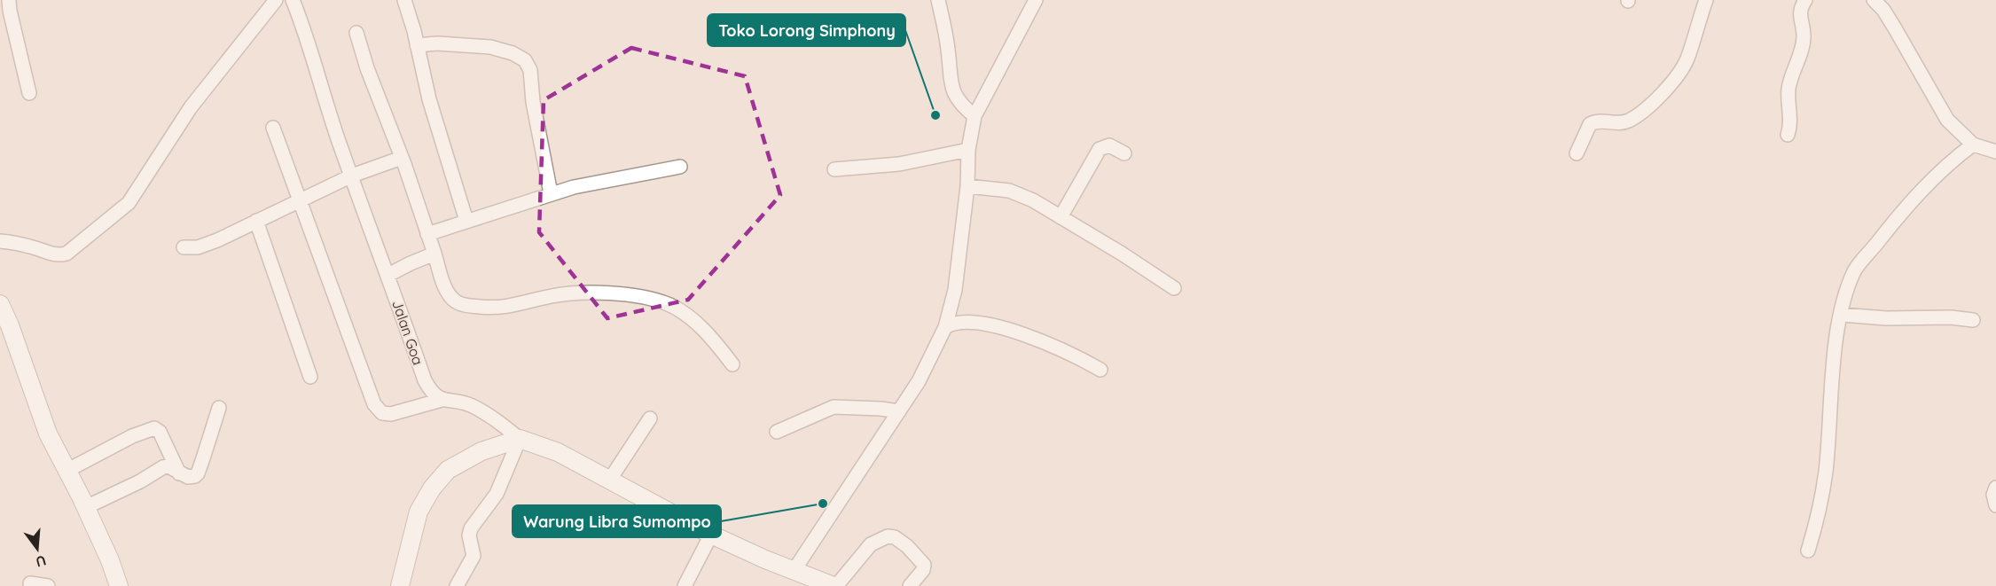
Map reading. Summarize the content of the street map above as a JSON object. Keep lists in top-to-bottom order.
{
  "streets": {
    "street": ["Jalan Goa"]
  },
  "places": ["Toko Lorong Simphony", "Warung Libra Sumompo"],
  "north": "bottom"
}
